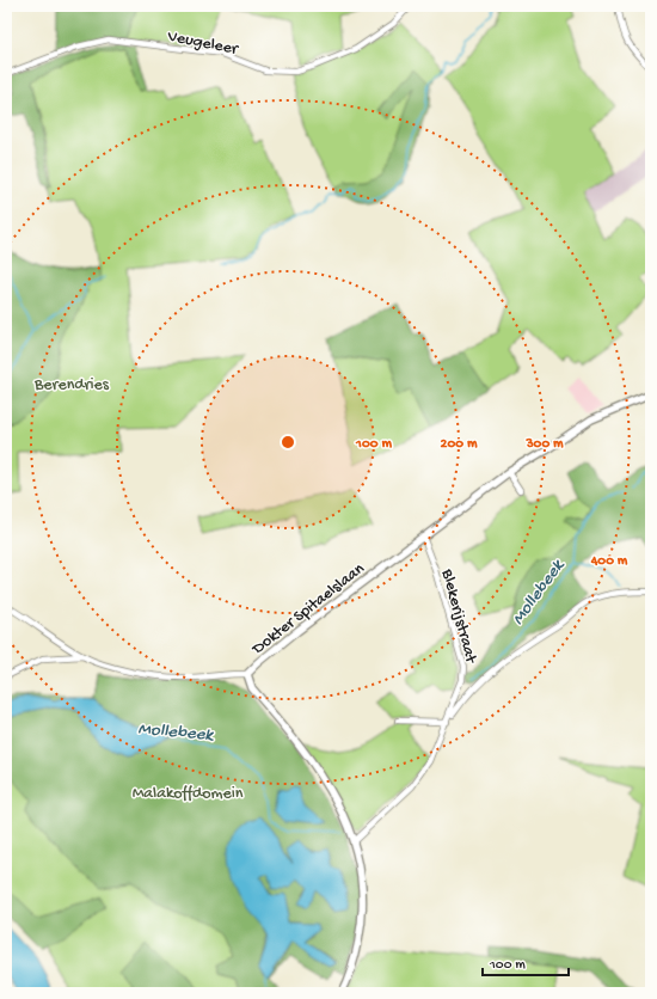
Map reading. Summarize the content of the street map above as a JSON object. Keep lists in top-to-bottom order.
{
  "streets": {
    "street": ["Veugeleer", "Dokter Spitaelslaan", "Blekerijstraat"]
  },
  "crossings": [
    ["Dokter Spitaelslaan", "Blekerijstraat"]
  ],
  "water": ["Mollebeek"],
  "parks": ["Berendries", "Malakoffdomein"],
  "scale_bar": "100 m",
  "rings": [
    "100 m",
    "200 m",
    "300 m",
    "400 m"
  ]
}
